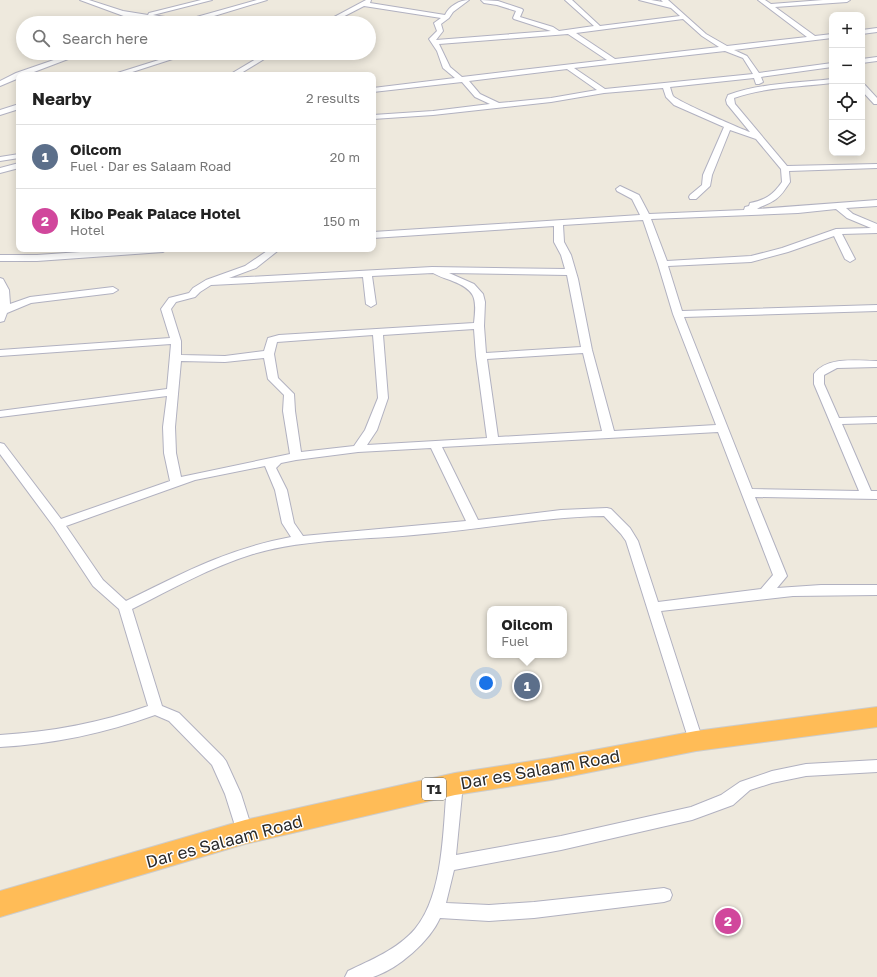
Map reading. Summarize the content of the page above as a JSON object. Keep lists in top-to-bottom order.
{
  "streets": {
    "highway": ["Dar es Salaam Road", "T1"]
  },
  "page": {
    "map_buttons": ["+", "−"],
    "search": "Search here",
    "heading": ["Nearby", "2 results"],
    "list": [
      {
        "mark": "1",
        "name": "Oilcom",
        "note": "Fuel · Dar es Salaam Road",
        "value": "20 m"
      },
      {
        "mark": "2",
        "name": "Kibo Peak Palace Hotel",
        "note": "Hotel",
        "value": "150 m"
      }
    ],
    "popup": ["Oilcom", "Fuel"],
    "pins": ["1", "2"]
  }
}
